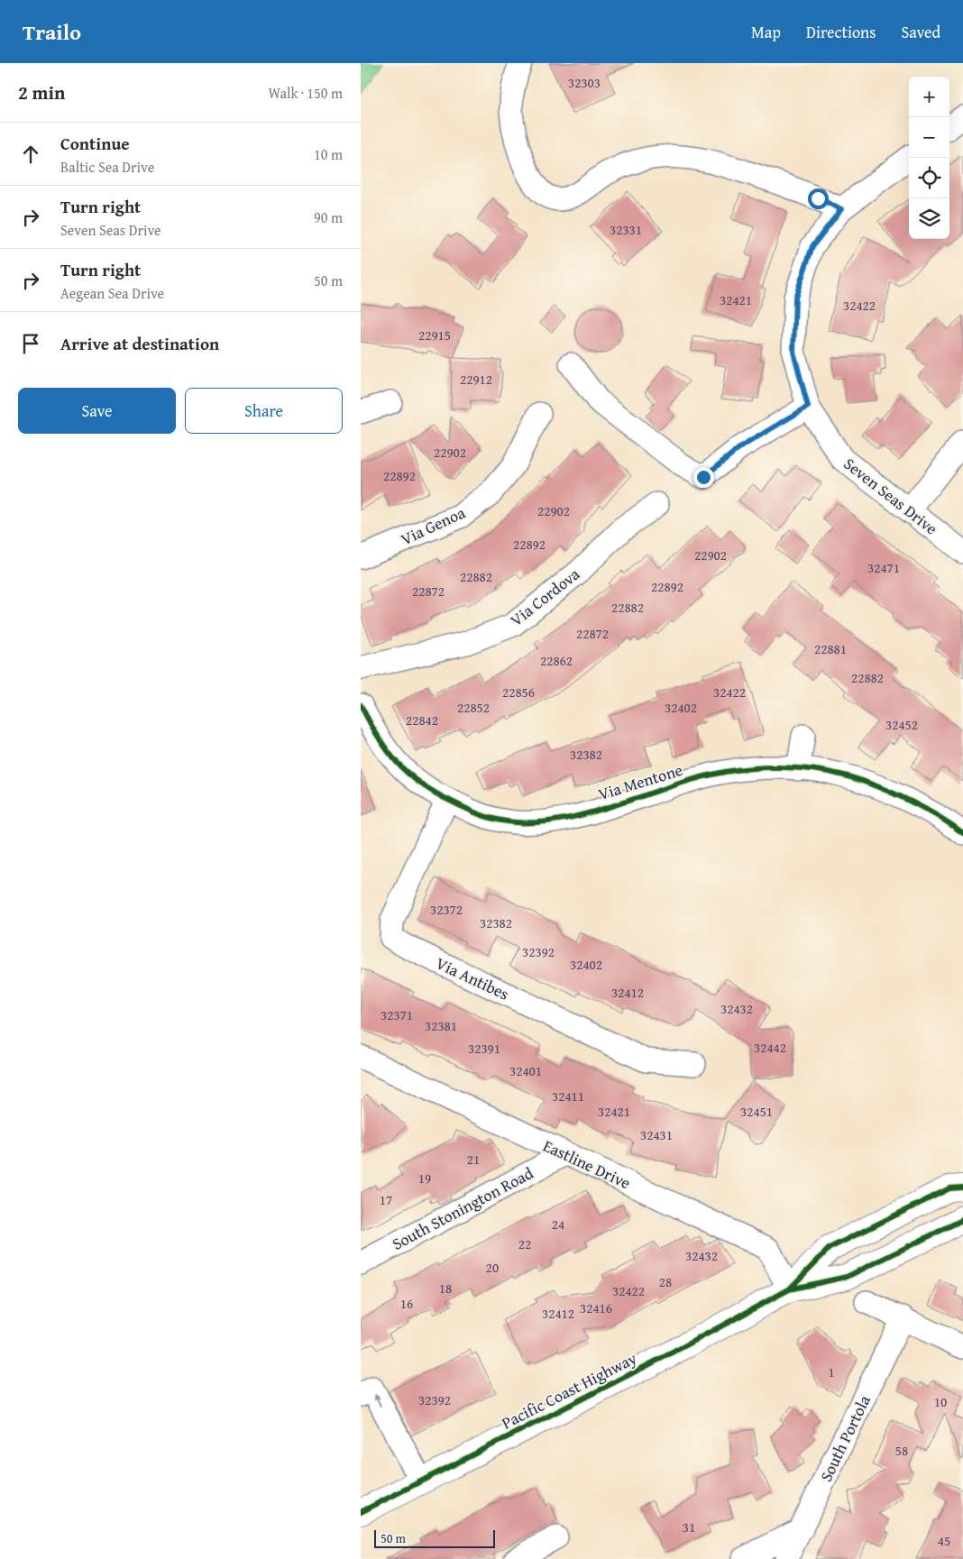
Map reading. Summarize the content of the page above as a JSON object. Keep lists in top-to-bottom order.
{
  "streets": {
    "highway": ["Pacific Coast Highway"],
    "street": [
      "Seven Seas Drive",
      "Via Genoa",
      "Via Cordova",
      "Via Mentone",
      "Via Antibes",
      "Eastline Drive",
      "South Stonington Road",
      "South Portola"
    ]
  },
  "crossings": [
    ["Via Mentone", "Via Antibes"],
    ["Eastline Drive", "South Stonington Road"],
    ["Eastline Drive", "Pacific Coast Highway"]
  ],
  "house_numbers": [
    "32303",
    "32331",
    "32421",
    "32422",
    "22915",
    "22912",
    "22902",
    "22892",
    "22902",
    "22892",
    "22902",
    "32471",
    "22882",
    "22892",
    "22872",
    "22882",
    "22872",
    "22881",
    "22862",
    "22882",
    "22856",
    "32422",
    "22852",
    "32402",
    "22842",
    "32452",
    "32382",
    "32372",
    "32382",
    "32392",
    "32402",
    "32412",
    "32432",
    "32371",
    "32381",
    "32442",
    "32391",
    "32401",
    "32411",
    "32421",
    "32451",
    "32431",
    "21",
    "19",
    "17",
    "24",
    "22",
    "32432",
    "20",
    "28",
    "18",
    "32422",
    "16",
    "32416",
    "32412",
    "1",
    "32392",
    "10",
    "58",
    "31",
    "45"
  ],
  "scale_bar": "50 m",
  "page": {
    "header": "Trailo",
    "nav": ["Map", "Directions", "Saved"],
    "heading": ["2 min", "Walk · 150 m"],
    "map_buttons": ["+", "−"],
    "list": [
      ["Continue", "Baltic Sea Drive", "10 m"],
      ["Turn right", "Seven Seas Drive", "90 m"],
      ["Turn right", "Aegean Sea Drive", "50 m"],
      "Arrive at destination"
    ],
    "buttons": ["Save", "Share"],
    "scale": "50 m"
  }
}
